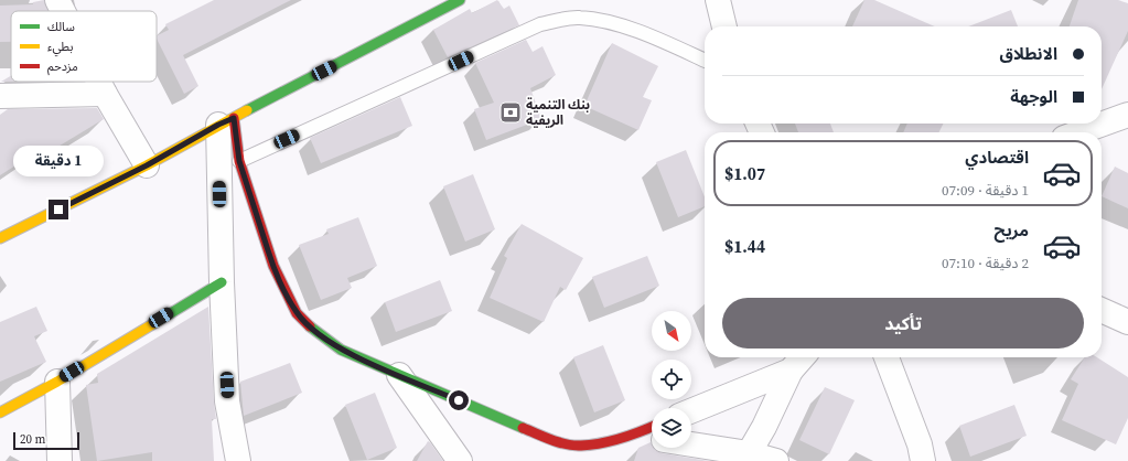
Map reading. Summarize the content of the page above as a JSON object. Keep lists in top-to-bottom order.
{
  "places": {
    "bank": ["بنك التنمية الريفية"]
  },
  "legend": ["سالك", "بطيء", "مزدحم"],
  "scale_bar": "20 m",
  "north": "bottom right",
  "page": {
    "banner": ["الانطلاق", "الوجهة"],
    "list": [
      {
        "name": "اقتصادي",
        "note": "1 دقيقة · 07:09",
        "value": "$1.07"
      },
      {
        "name": "مريح",
        "note": "2 دقيقة · 07:10",
        "value": "$1.44"
      }
    ],
    "bubble": "1 دقيقة",
    "buttons": "تأكيد",
    "scale": "20 m"
  }
}
